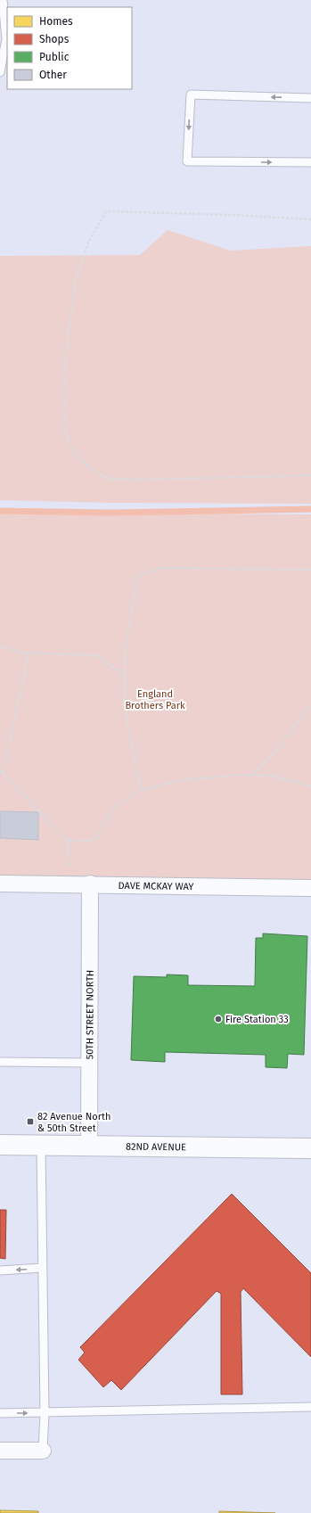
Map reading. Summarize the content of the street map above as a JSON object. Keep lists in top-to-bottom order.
{
  "streets": {
    "street": ["DAVE MCKAY WAY", "50TH STREET NORTH", "82ND AVENUE"]
  },
  "crossings": [
    ["DAVE MCKAY WAY", "50TH STREET NORTH"],
    ["50TH STREET NORTH", "82ND AVENUE"]
  ],
  "parks": ["England Brothers Park"],
  "places": {
    "other": ["Fire Station 33"],
    "transit": ["82 Avenue North & 50th Street"]
  },
  "legend": [
    "Homes",
    "Shops",
    "Public",
    "Other"
  ]
}
